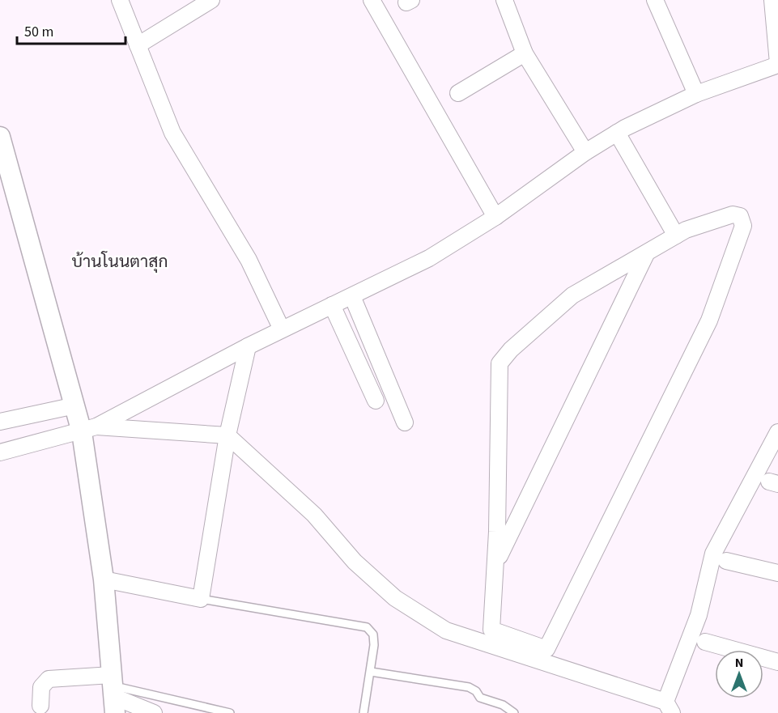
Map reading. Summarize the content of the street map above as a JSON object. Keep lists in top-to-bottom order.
{
  "districts": ["บ้านโนนตาสุก"],
  "scale_bar": "50 m",
  "north": "top"
}
